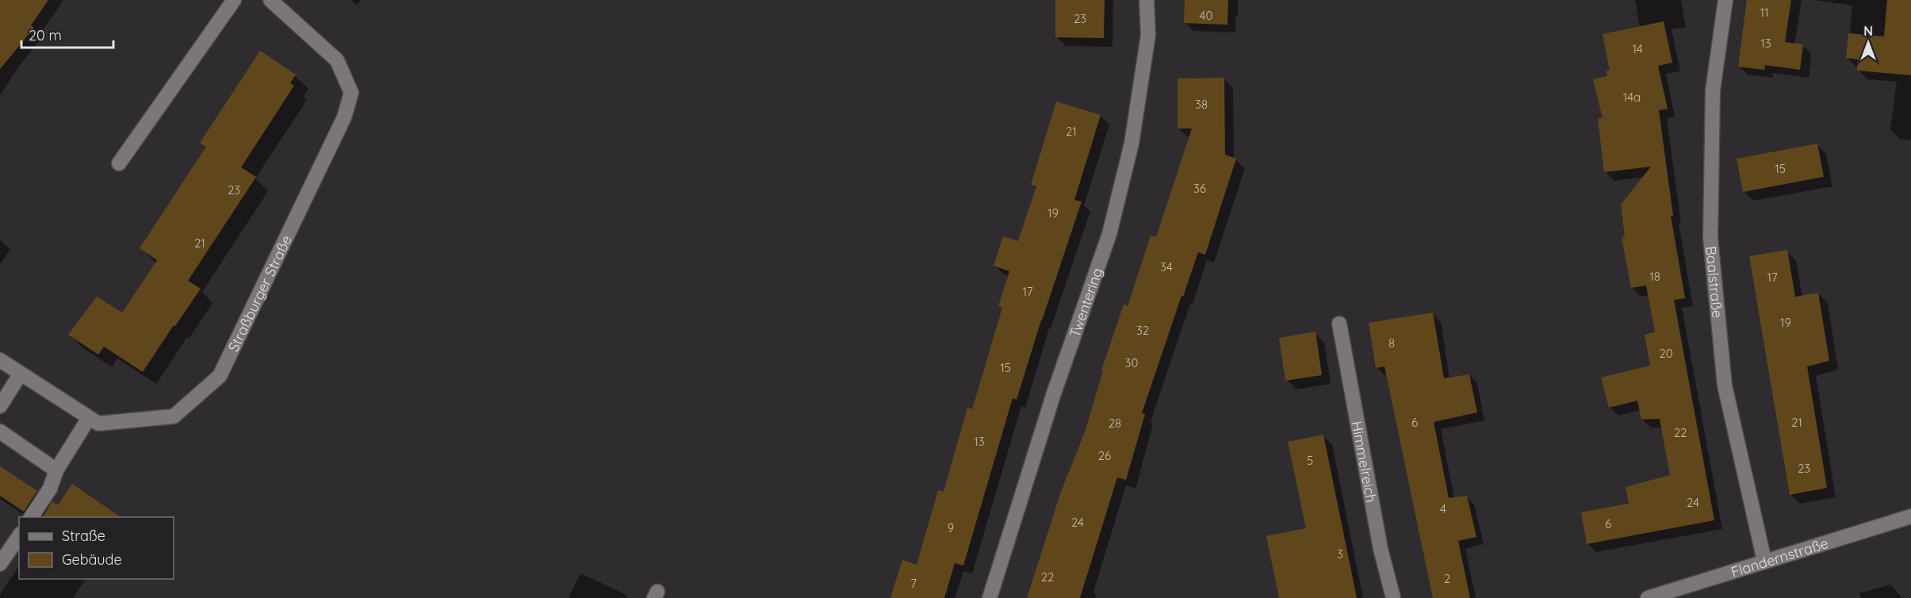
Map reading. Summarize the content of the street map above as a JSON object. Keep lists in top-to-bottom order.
{
  "streets": {
    "street": [
      "Baalstraße",
      "Straßburger Straße",
      "Twentering",
      "Himmelreich",
      "Flandernstraße"
    ]
  },
  "crossings": [
    ["Baalstraße", "Flandernstraße"]
  ],
  "house_numbers": [
    "11",
    "40",
    "23",
    "13",
    "14",
    "14a",
    "38",
    "21",
    "15",
    "36",
    "23",
    "19",
    "21",
    "34",
    "18",
    "17",
    "17",
    "19",
    "32",
    "8",
    "20",
    "30",
    "15",
    "6",
    "21",
    "28",
    "22",
    "13",
    "26",
    "5",
    "23",
    "24",
    "4",
    "24",
    "6",
    "9",
    "3",
    "22",
    "2",
    "7"
  ],
  "legend": ["Straße", "Gebäude"],
  "scale_bar": "20 m",
  "north": "top"
}
